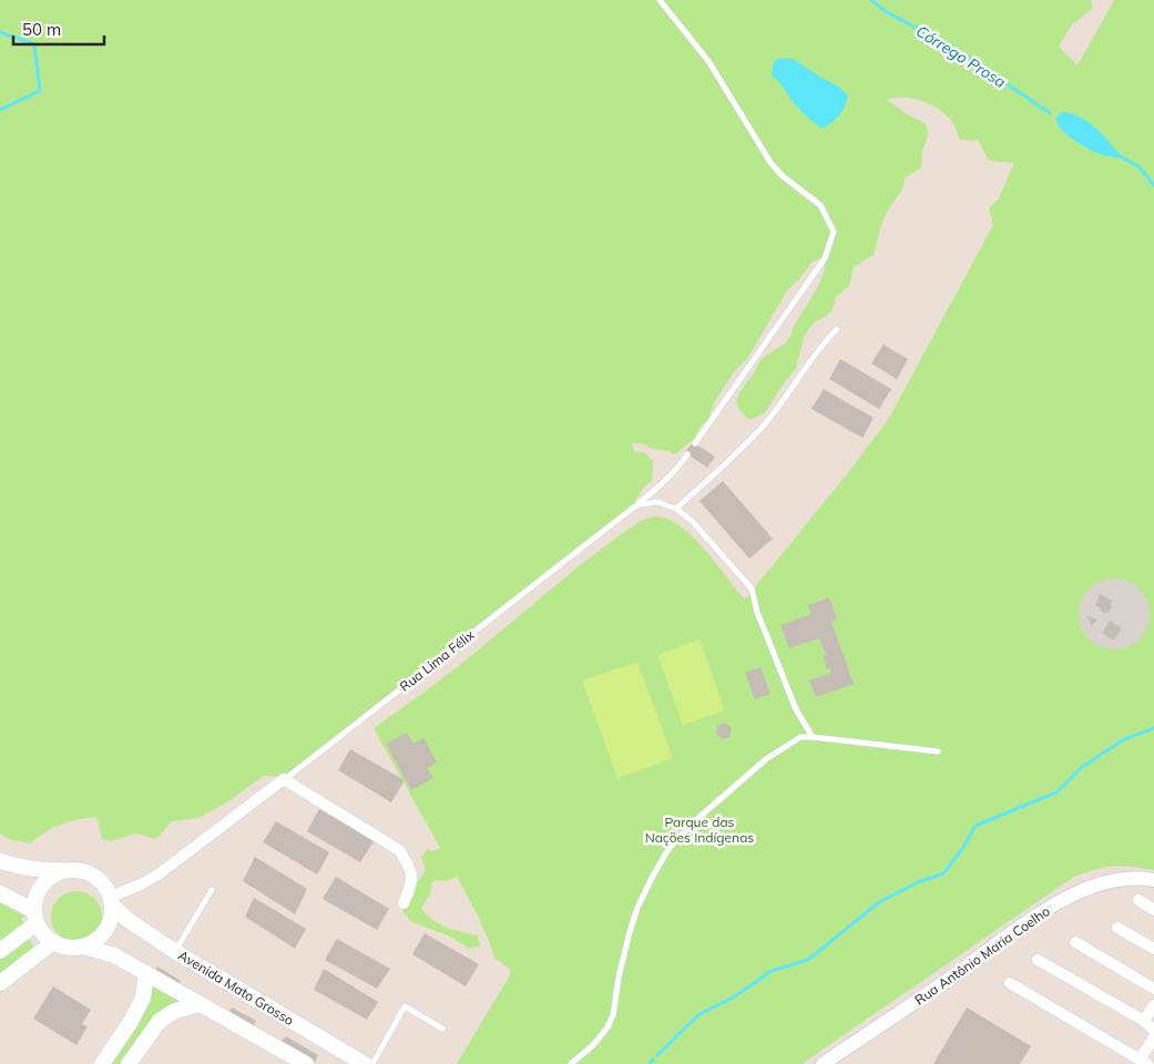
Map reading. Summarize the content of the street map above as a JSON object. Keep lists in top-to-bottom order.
{
  "streets": {
    "main road": ["Avenida Mato Grosso"],
    "street": ["Rua Lima Félix", "Rua Antônio Maria Coelho"]
  },
  "crossings": [
    ["Rua Lima Félix", "Avenida Mato Grosso"]
  ],
  "water": ["Córrego Prosa"],
  "parks": ["Parque das Nações Indígenas"],
  "scale_bar": "50 m"
}
